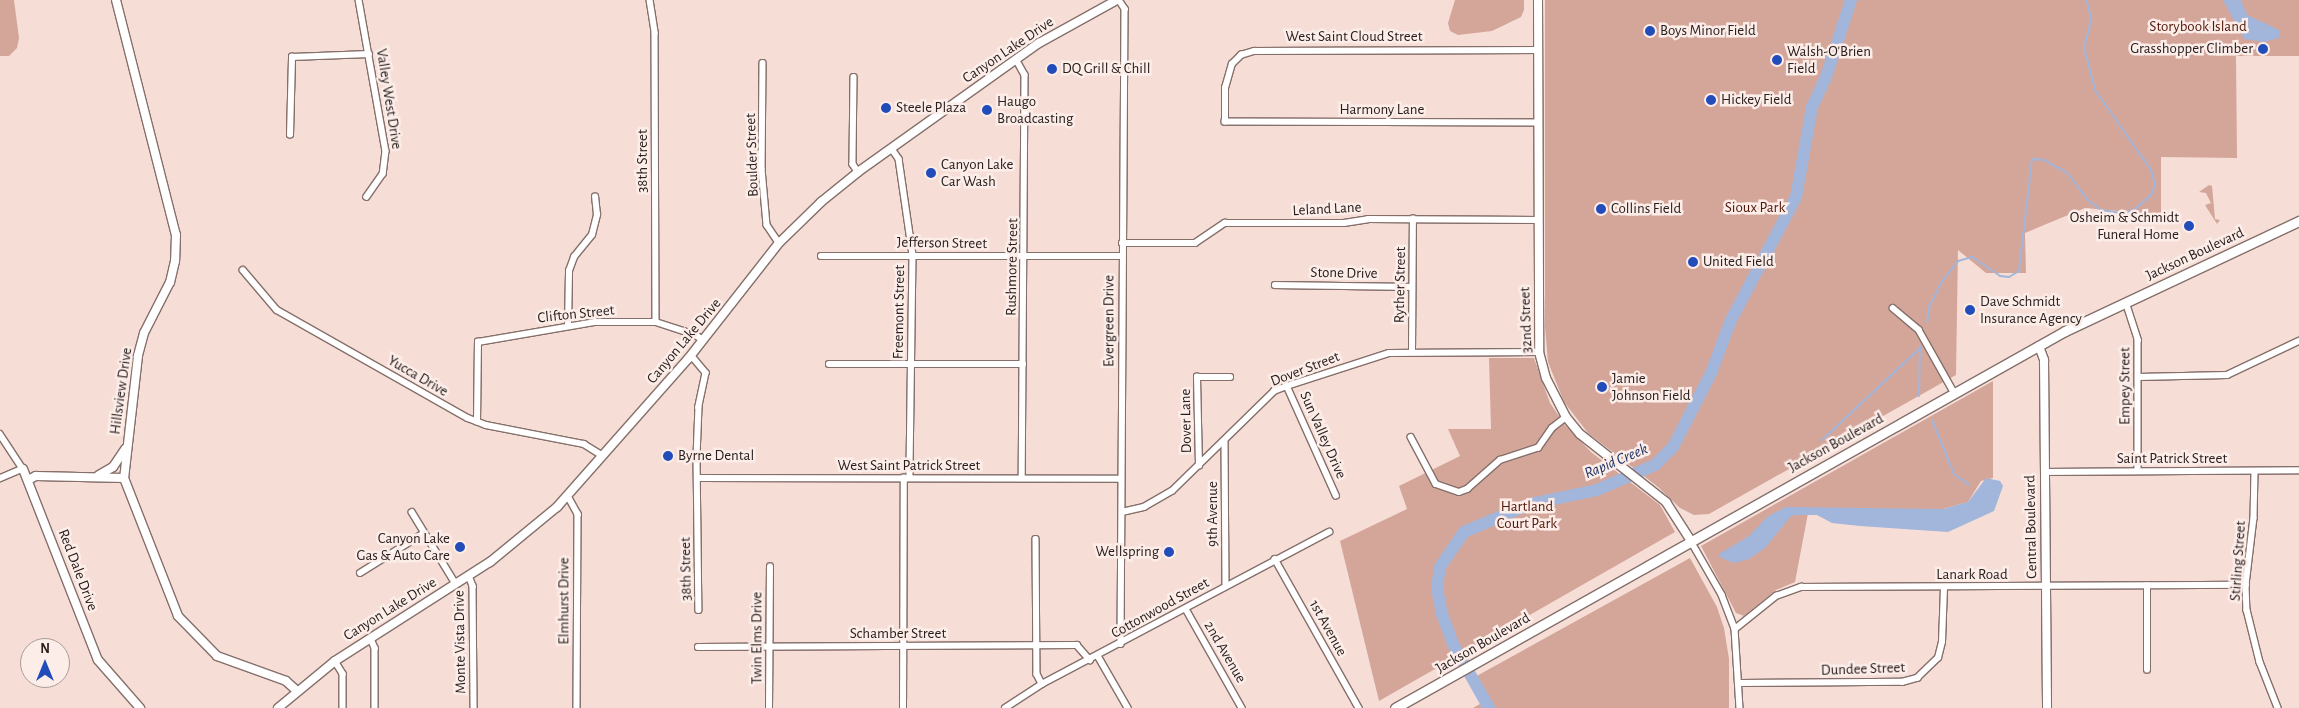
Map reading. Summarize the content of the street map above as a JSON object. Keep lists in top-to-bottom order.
{
  "streets": {
    "main road": ["Jackson Boulevard"],
    "street": [
      "West Saint Cloud Street",
      "Canyon Lake Drive",
      "Valley West Drive",
      "Harmony Lane",
      "Boulder Street",
      "38th Street",
      "Leland Lane",
      "Jefferson Street",
      "Rushmore Street",
      "Stone Drive",
      "Ryther Street",
      "Freemont Street",
      "Clifton Street",
      "32nd Street",
      "Evergreen Drive",
      "Dover Street",
      "Yucca Drive",
      "Empey Street",
      "Hillsview Drive",
      "Dover Lane",
      "Sun Valley Drive",
      "Saint Patrick Street",
      "West Saint Patrick Street",
      "9th Avenue",
      "Central Boulevard",
      "Stirling Street",
      "Red Dale Drive",
      "Lanark Road",
      "Elmhurst Drive",
      "Cottonwood Street",
      "1st Avenue",
      "Schamber Street",
      "Twin Elms Drive",
      "Monte Vista Drive",
      "2nd Avenue",
      "Dundee Street"
    ]
  },
  "crossings": [
    ["West Saint Cloud Street", "Harmony Lane"],
    ["West Saint Cloud Street", "32nd Street"],
    ["Canyon Lake Drive", "Boulder Street"],
    ["Canyon Lake Drive", "38th Street"],
    ["Canyon Lake Drive", "Rushmore Street"],
    ["Canyon Lake Drive", "Freemont Street"],
    ["Canyon Lake Drive", "Clifton Street"],
    ["Canyon Lake Drive", "Evergreen Drive"],
    ["Canyon Lake Drive", "Yucca Drive"],
    ["Canyon Lake Drive", "Hillsview Drive"],
    ["Canyon Lake Drive", "Elmhurst Drive"],
    ["Canyon Lake Drive", "Monte Vista Drive"],
    ["Harmony Lane", "32nd Street"],
    ["38th Street", "Clifton Street"],
    ["38th Street", "West Saint Patrick Street"],
    ["Leland Lane", "Ryther Street"],
    ["Leland Lane", "32nd Street"],
    ["Leland Lane", "Evergreen Drive"],
    ["Jefferson Street", "Rushmore Street"],
    ["Jefferson Street", "Freemont Street"],
    ["Jefferson Street", "Evergreen Drive"],
    ["Jackson Boulevard", "32nd Street"],
    ["Jackson Boulevard", "Empey Street"],
    ["Jackson Boulevard", "Central Boulevard"],
    ["Rushmore Street", "West Saint Patrick Street"],
    ["Stone Drive", "Ryther Street"],
    ["Ryther Street", "Dover Street"],
    ["Freemont Street", "West Saint Patrick Street"],
    ["Freemont Street", "Schamber Street"],
    ["Clifton Street", "Yucca Drive"],
    ["32nd Street", "Dover Street"],
    ["32nd Street", "Lanark Road"],
    ["32nd Street", "Dundee Street"],
    ["Evergreen Drive", "Dover Street"],
    ["Evergreen Drive", "West Saint Patrick Street"],
    ["Evergreen Drive", "Cottonwood Street"],
    ["Dover Street", "Dover Lane"],
    ["Dover Street", "Sun Valley Drive"],
    ["Dover Street", "9th Avenue"],
    ["Empey Street", "Saint Patrick Street"],
    ["Saint Patrick Street", "Central Boulevard"],
    ["Saint Patrick Street", "Stirling Street"],
    ["9th Avenue", "Cottonwood Street"],
    ["Central Boulevard", "Lanark Road"],
    ["Stirling Street", "Lanark Road"],
    ["Lanark Road", "Dundee Street"],
    ["Cottonwood Street", "1st Avenue"],
    ["Cottonwood Street", "Schamber Street"],
    ["Cottonwood Street", "2nd Avenue"],
    ["Schamber Street", "Twin Elms Drive"]
  ],
  "water": ["Rapid Creek"],
  "parks": ["Storybook Island", "Sioux Park", "Hartland Court Park"],
  "places": [
    "Boys Minor Field",
    "Grasshopper Climber",
    "Walsh-O'Brien Field",
    "DQ Grill & Chill",
    "Hickey Field",
    "Steele Plaza",
    "Haugo Broadcasting",
    "Canyon Lake Car Wash",
    "Collins Field",
    "Osheim & Schmidt Funeral Home",
    "United Field",
    "Dave Schmidt Insurance Agency",
    "Jamie Johnson Field",
    "Byrne Dental",
    "Canyon Lake Gas & Auto Care",
    "Wellspring"
  ],
  "north": "top"
}
